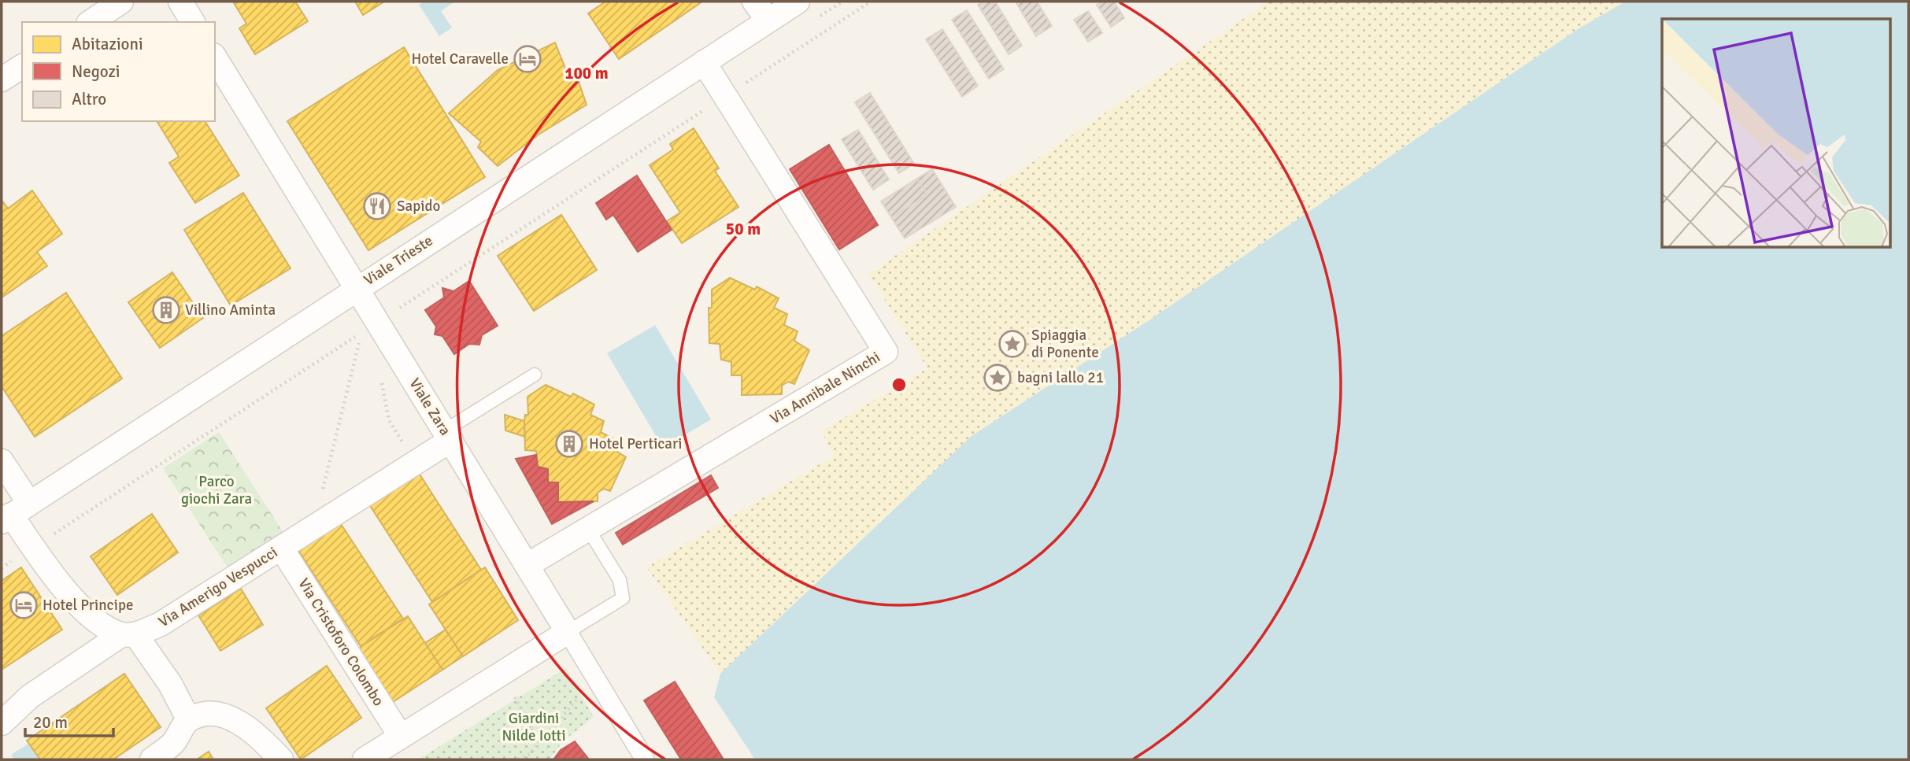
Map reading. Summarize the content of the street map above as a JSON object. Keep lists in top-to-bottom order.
{
  "streets": {
    "street": [
      "Viale Trieste",
      "Via Annibale Ninchi",
      "Viale Zara",
      "Via Amerigo Vespucci",
      "Via Cristoforo Colombo"
    ]
  },
  "crossings": [
    ["Viale Trieste", "Via Annibale Ninchi"],
    ["Viale Trieste", "Viale Zara"],
    ["Via Annibale Ninchi", "Viale Zara"],
    ["Viale Zara", "Via Amerigo Vespucci"],
    ["Via Amerigo Vespucci", "Via Cristoforo Colombo"]
  ],
  "parks": ["Parco giochi Zara", "Giardini Nilde Iotti"],
  "places": {
    "hotel": ["Hotel Caravelle", "Hotel Principe"],
    "restaurant": ["Sapido"],
    "building": ["Villino Aminta", "Hotel Perticari"],
    "place": ["Spiaggia di Ponente", "bagni lallo 21"]
  },
  "legend": ["Abitazioni", "Negozi", "Altro"],
  "scale_bar": "20 m",
  "rings": ["100 m", "50 m"]
}
